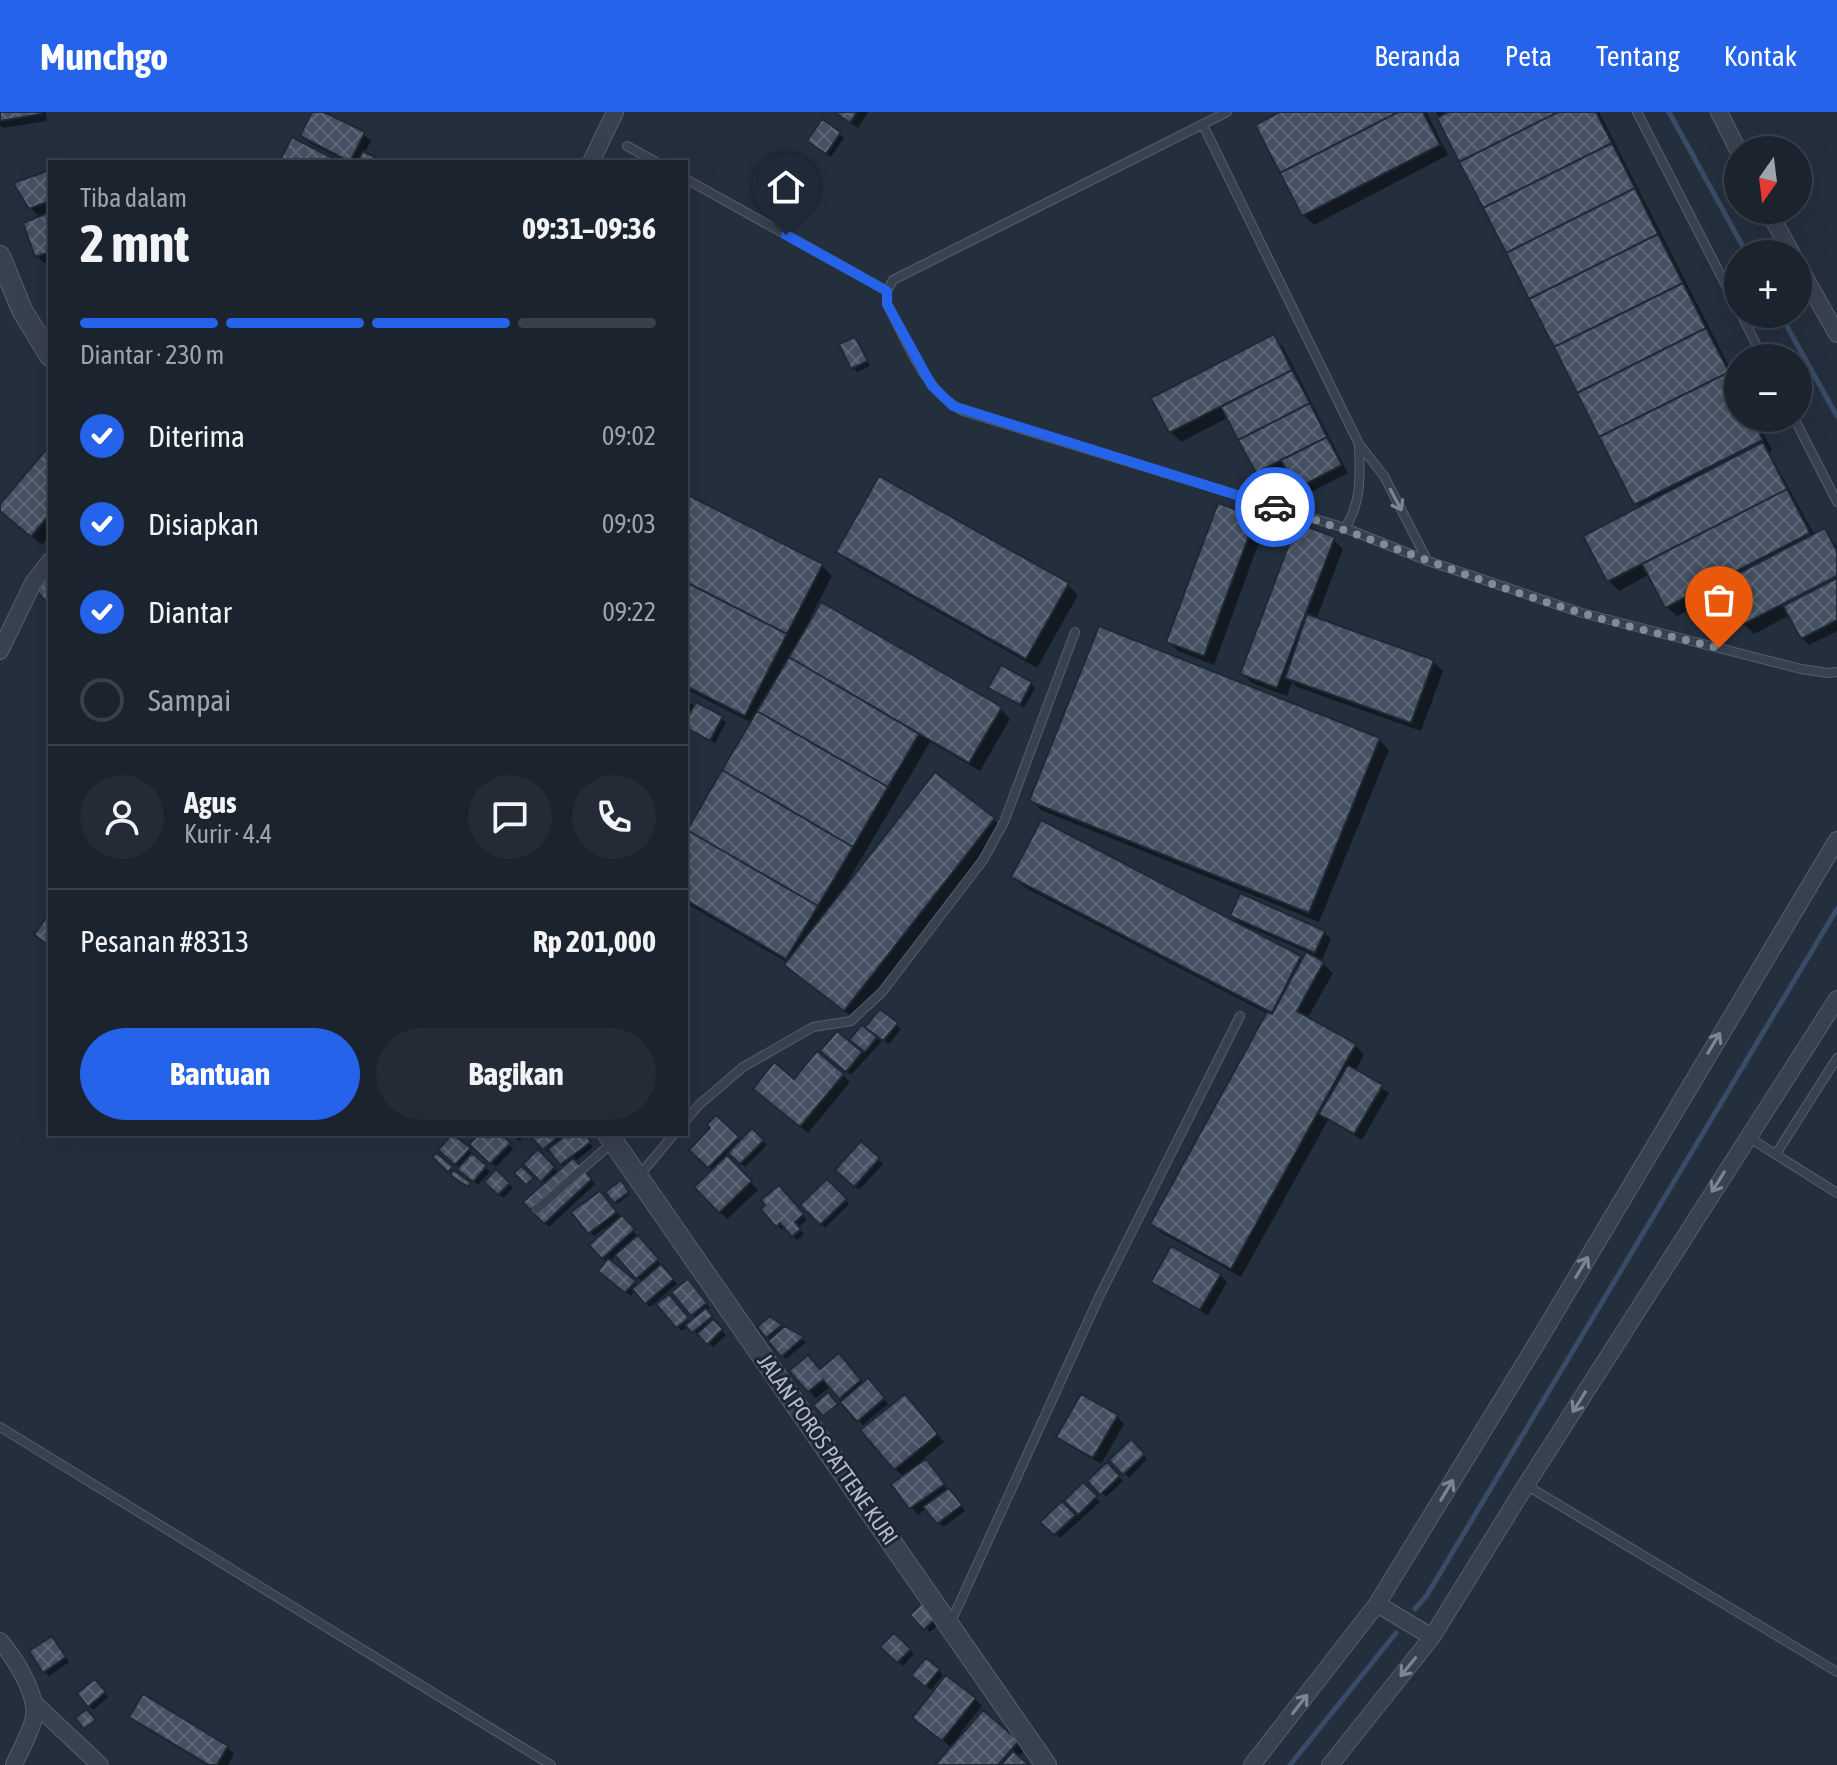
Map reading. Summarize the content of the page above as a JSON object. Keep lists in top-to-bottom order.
{
  "streets": {
    "street": ["JALAN POROS PATTENE KURI"]
  },
  "north": "bottom",
  "page": {
    "header": "Munchgo",
    "nav": [
      "Beranda",
      "Peta",
      "Tentang",
      "Kontak"
    ],
    "map_buttons": ["+", "−"],
    "heading": ["2 mnt", "Tiba dalam", "09:31–09:36"],
    "panel": [
      "Agus",
      "Kurir · 4.4",
      "Pesanan #8313",
      "Rp 201,000"
    ],
    "bar": "Diantar · 230 m",
    "list": [
      ["Diterima", "09:02"],
      ["Disiapkan", "09:03"],
      ["Diantar", "09:22"],
      "Sampai"
    ],
    "buttons": ["Bantuan", "Bagikan"]
  }
}
